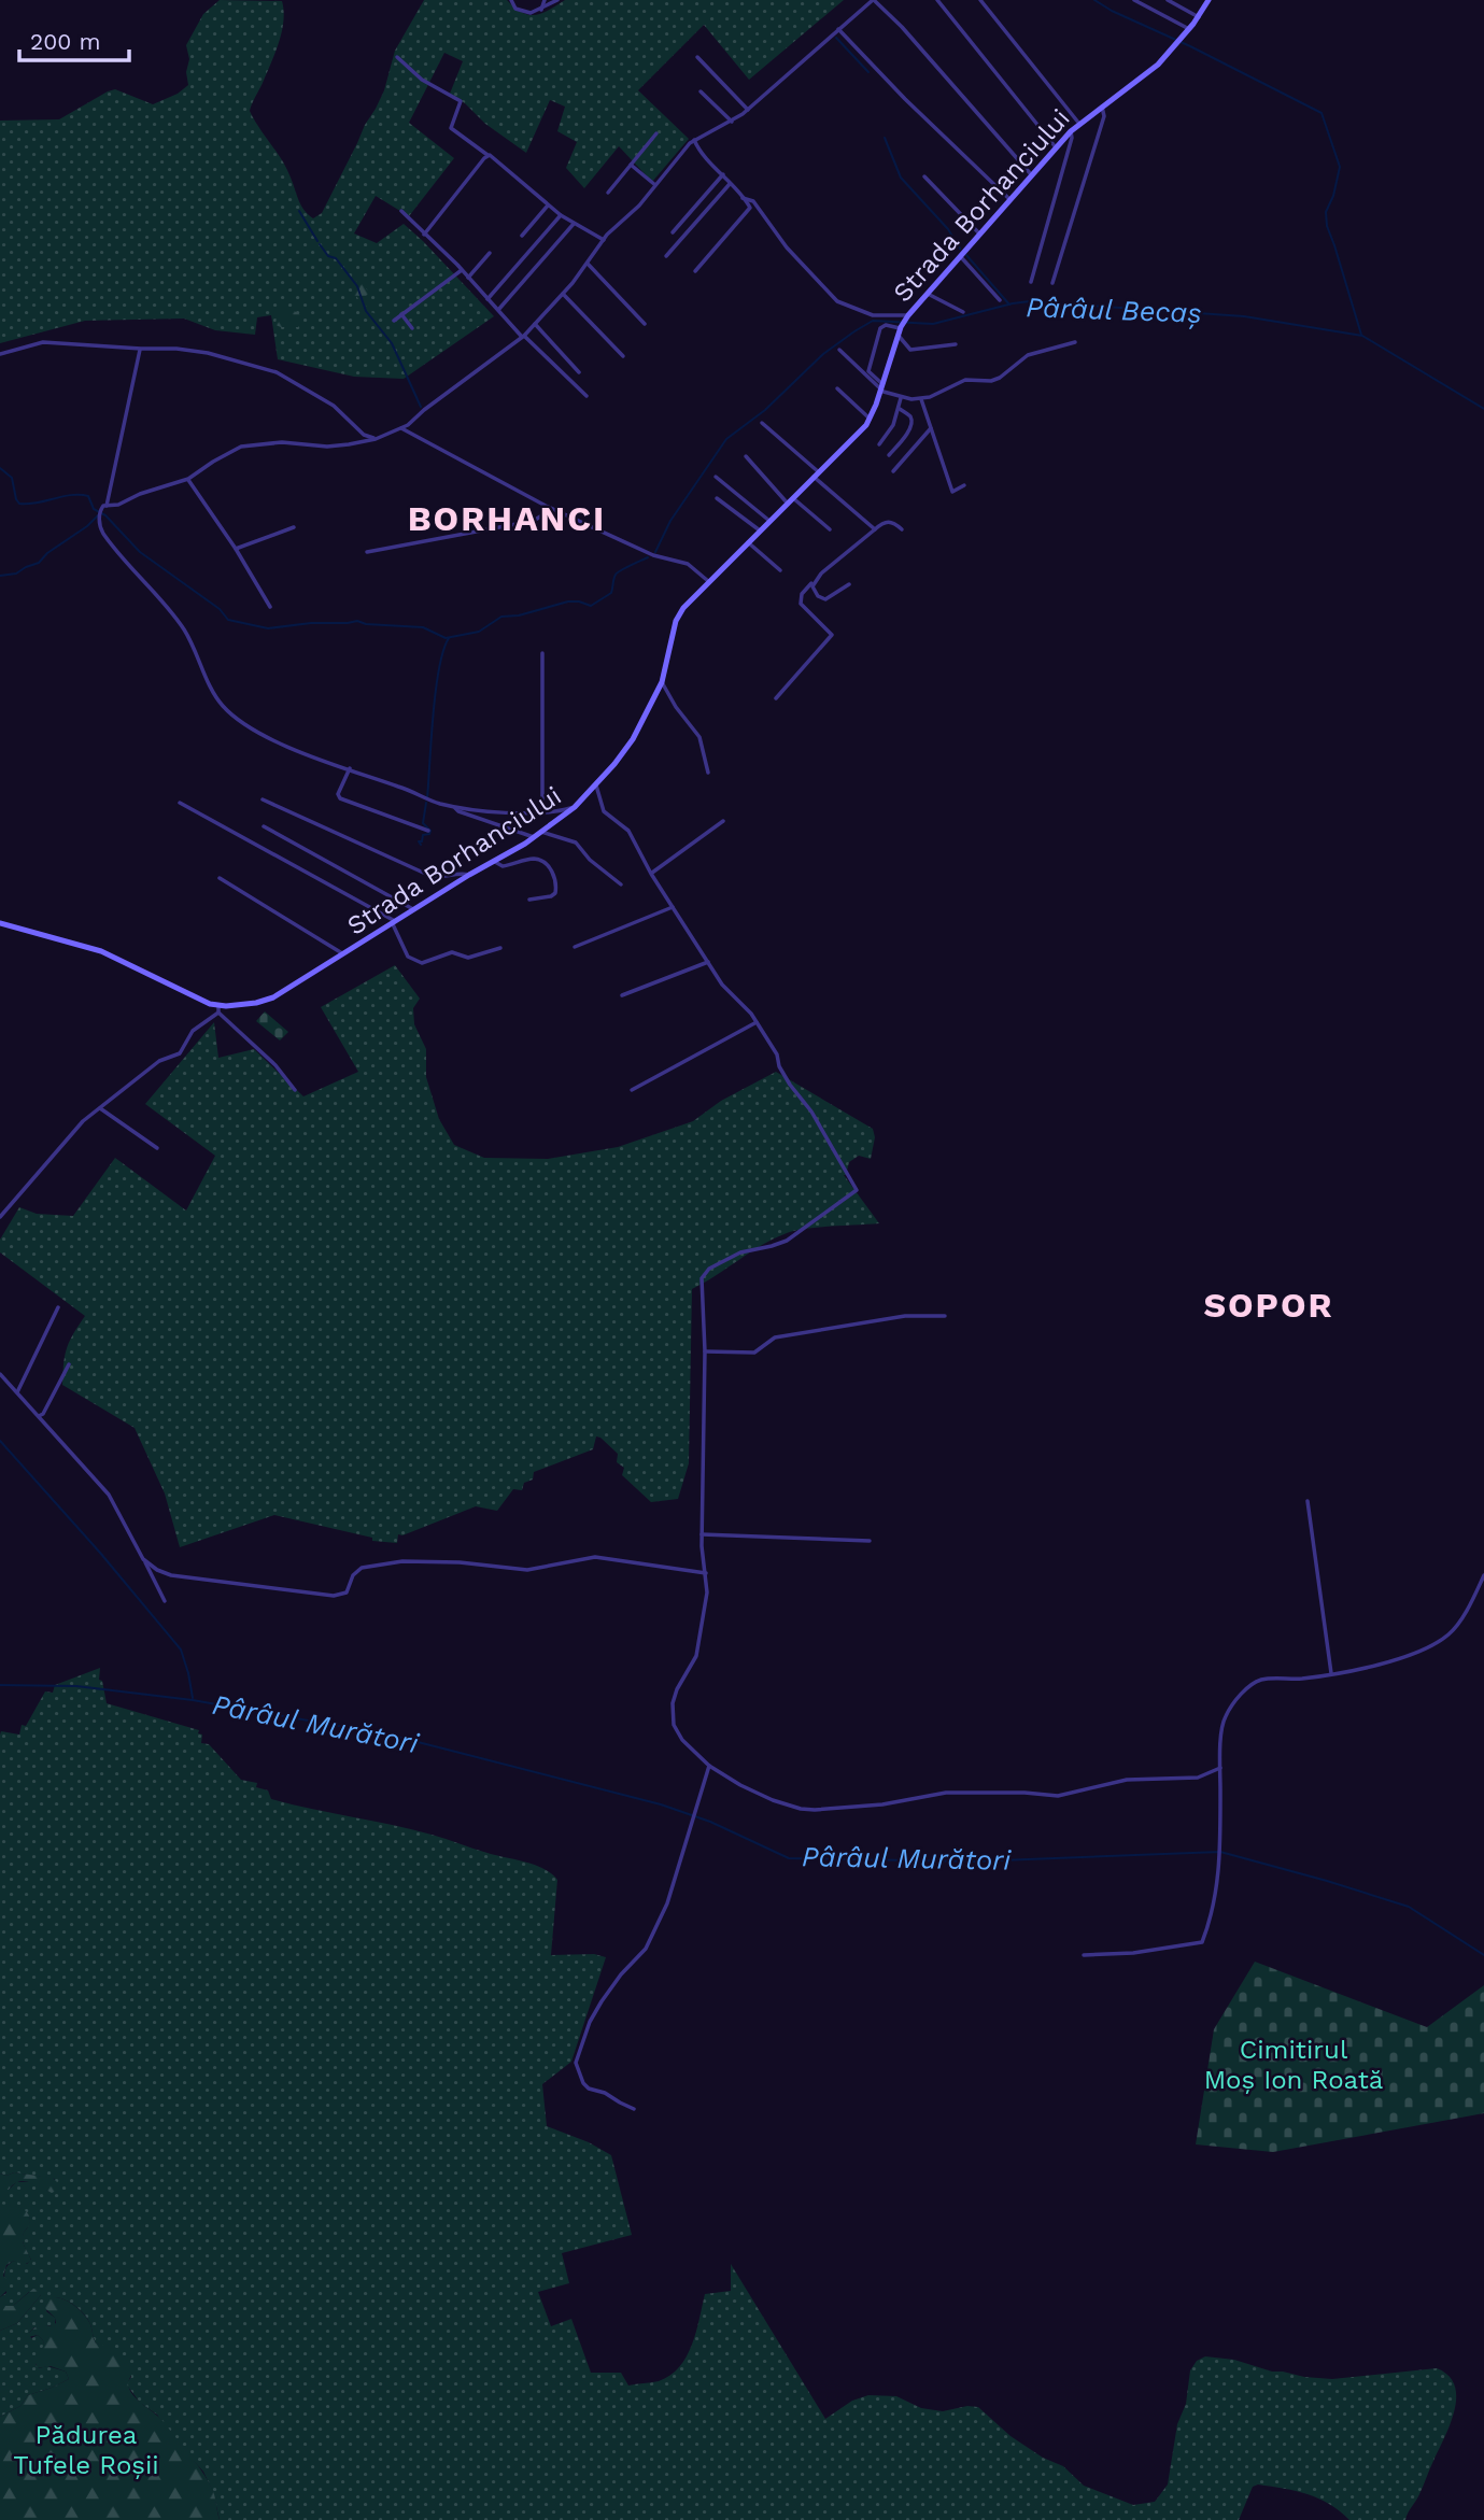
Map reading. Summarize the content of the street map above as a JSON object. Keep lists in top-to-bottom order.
{
  "streets": {
    "main road": ["Strada Borhanciului"]
  },
  "districts": ["BORHANCI", "SOPOR"],
  "water": ["Pârâul Becaș", "Pârâul Murători"],
  "parks": ["Cimitirul Moș Ion Roată", "Pădurea Tufele Roșii"],
  "scale_bar": "200 m"
}
